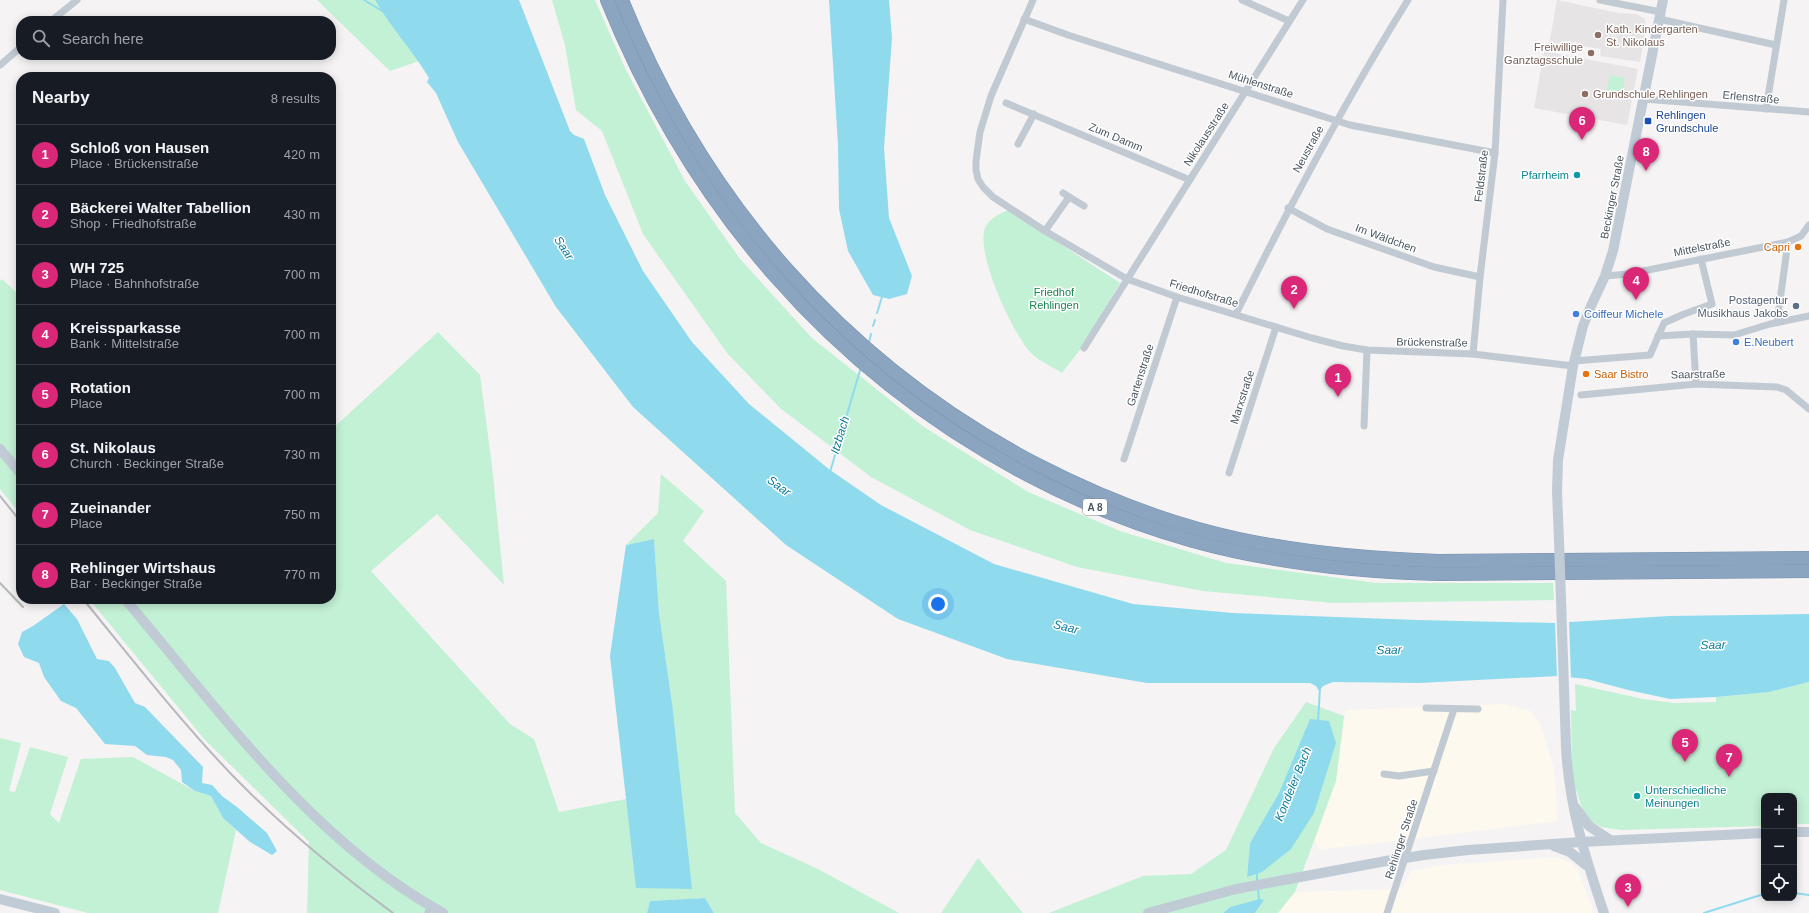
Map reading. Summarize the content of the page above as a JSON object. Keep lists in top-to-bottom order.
{
  "streets": {
    "highway": ["A 8"],
    "main road": ["Beckinger Straße"],
    "street": [
      "Mühlenstraße",
      "Erlenstraße",
      "Nikolausstraße",
      "Zum Damm",
      "Neustraße",
      "Feldstraße",
      "Im Wäldchen",
      "Mittelstraße",
      "Friedhofstraße",
      "Brückenstraße",
      "Saarstraße",
      "Gartenstraße",
      "Marxstraße",
      "Rehlinger Straße"
    ]
  },
  "crossings": [
    ["Mühlenstraße", "Nikolausstraße"],
    ["Mühlenstraße", "Neustraße"],
    ["Mühlenstraße", "Feldstraße"],
    ["Mühlenstraße", "Friedhofstraße"],
    ["Erlenstraße", "Beckinger Straße"],
    ["Nikolausstraße", "Zum Damm"],
    ["Nikolausstraße", "Friedhofstraße"],
    ["Neustraße", "Im Wäldchen"],
    ["Neustraße", "Friedhofstraße"],
    ["Feldstraße", "Im Wäldchen"],
    ["Feldstraße", "Brückenstraße"],
    ["Beckinger Straße", "Mittelstraße"],
    ["Beckinger Straße", "Brückenstraße"],
    ["Friedhofstraße", "Brückenstraße"],
    ["Friedhofstraße", "Gartenstraße"],
    ["Friedhofstraße", "Marxstraße"]
  ],
  "water": ["Saar", "Itzbach", "Kondeler Bach"],
  "parks": ["Friedhof Rehlingen"],
  "places": {
    "other": [
      "Kath. Kindergarten St. Nikolaus",
      "Freiwillige Ganztagsschule",
      "Grundschule Rehlingen",
      "Pfarrheim",
      "Capri",
      "Postagentur Musikhaus Jakobs",
      "Coiffeur Michele",
      "E.Neubert",
      "Saar Bistro",
      "Unterschiedliche Meinungen"
    ],
    "transit": ["Rehlingen Grundschule"]
  },
  "page": {
    "search": "Search here",
    "heading": ["Nearby", "8 results"],
    "pins": [
      "6",
      "8",
      "4",
      "2",
      "1",
      "5",
      "7",
      "3"
    ],
    "list": [
      {
        "mark": "1",
        "name": "Schloß von Hausen",
        "note": "Place · Brückenstraße",
        "value": "420 m"
      },
      {
        "mark": "2",
        "name": "Bäckerei Walter Tabellion",
        "note": "Shop · Friedhofstraße",
        "value": "430 m"
      },
      {
        "mark": "3",
        "name": "WH 725",
        "note": "Place · Bahnhofstraße",
        "value": "700 m"
      },
      {
        "mark": "4",
        "name": "Kreissparkasse",
        "note": "Bank · Mittelstraße",
        "value": "700 m"
      },
      {
        "mark": "5",
        "name": "Rotation",
        "note": "Place",
        "value": "700 m"
      },
      {
        "mark": "6",
        "name": "St. Nikolaus",
        "note": "Church · Beckinger Straße",
        "value": "730 m"
      },
      {
        "mark": "7",
        "name": "Zueinander",
        "note": "Place",
        "value": "750 m"
      },
      {
        "mark": "8",
        "name": "Rehlinger Wirtshaus",
        "note": "Bar · Beckinger Straße",
        "value": "770 m"
      }
    ],
    "map_buttons": ["+", "−"]
  }
}
